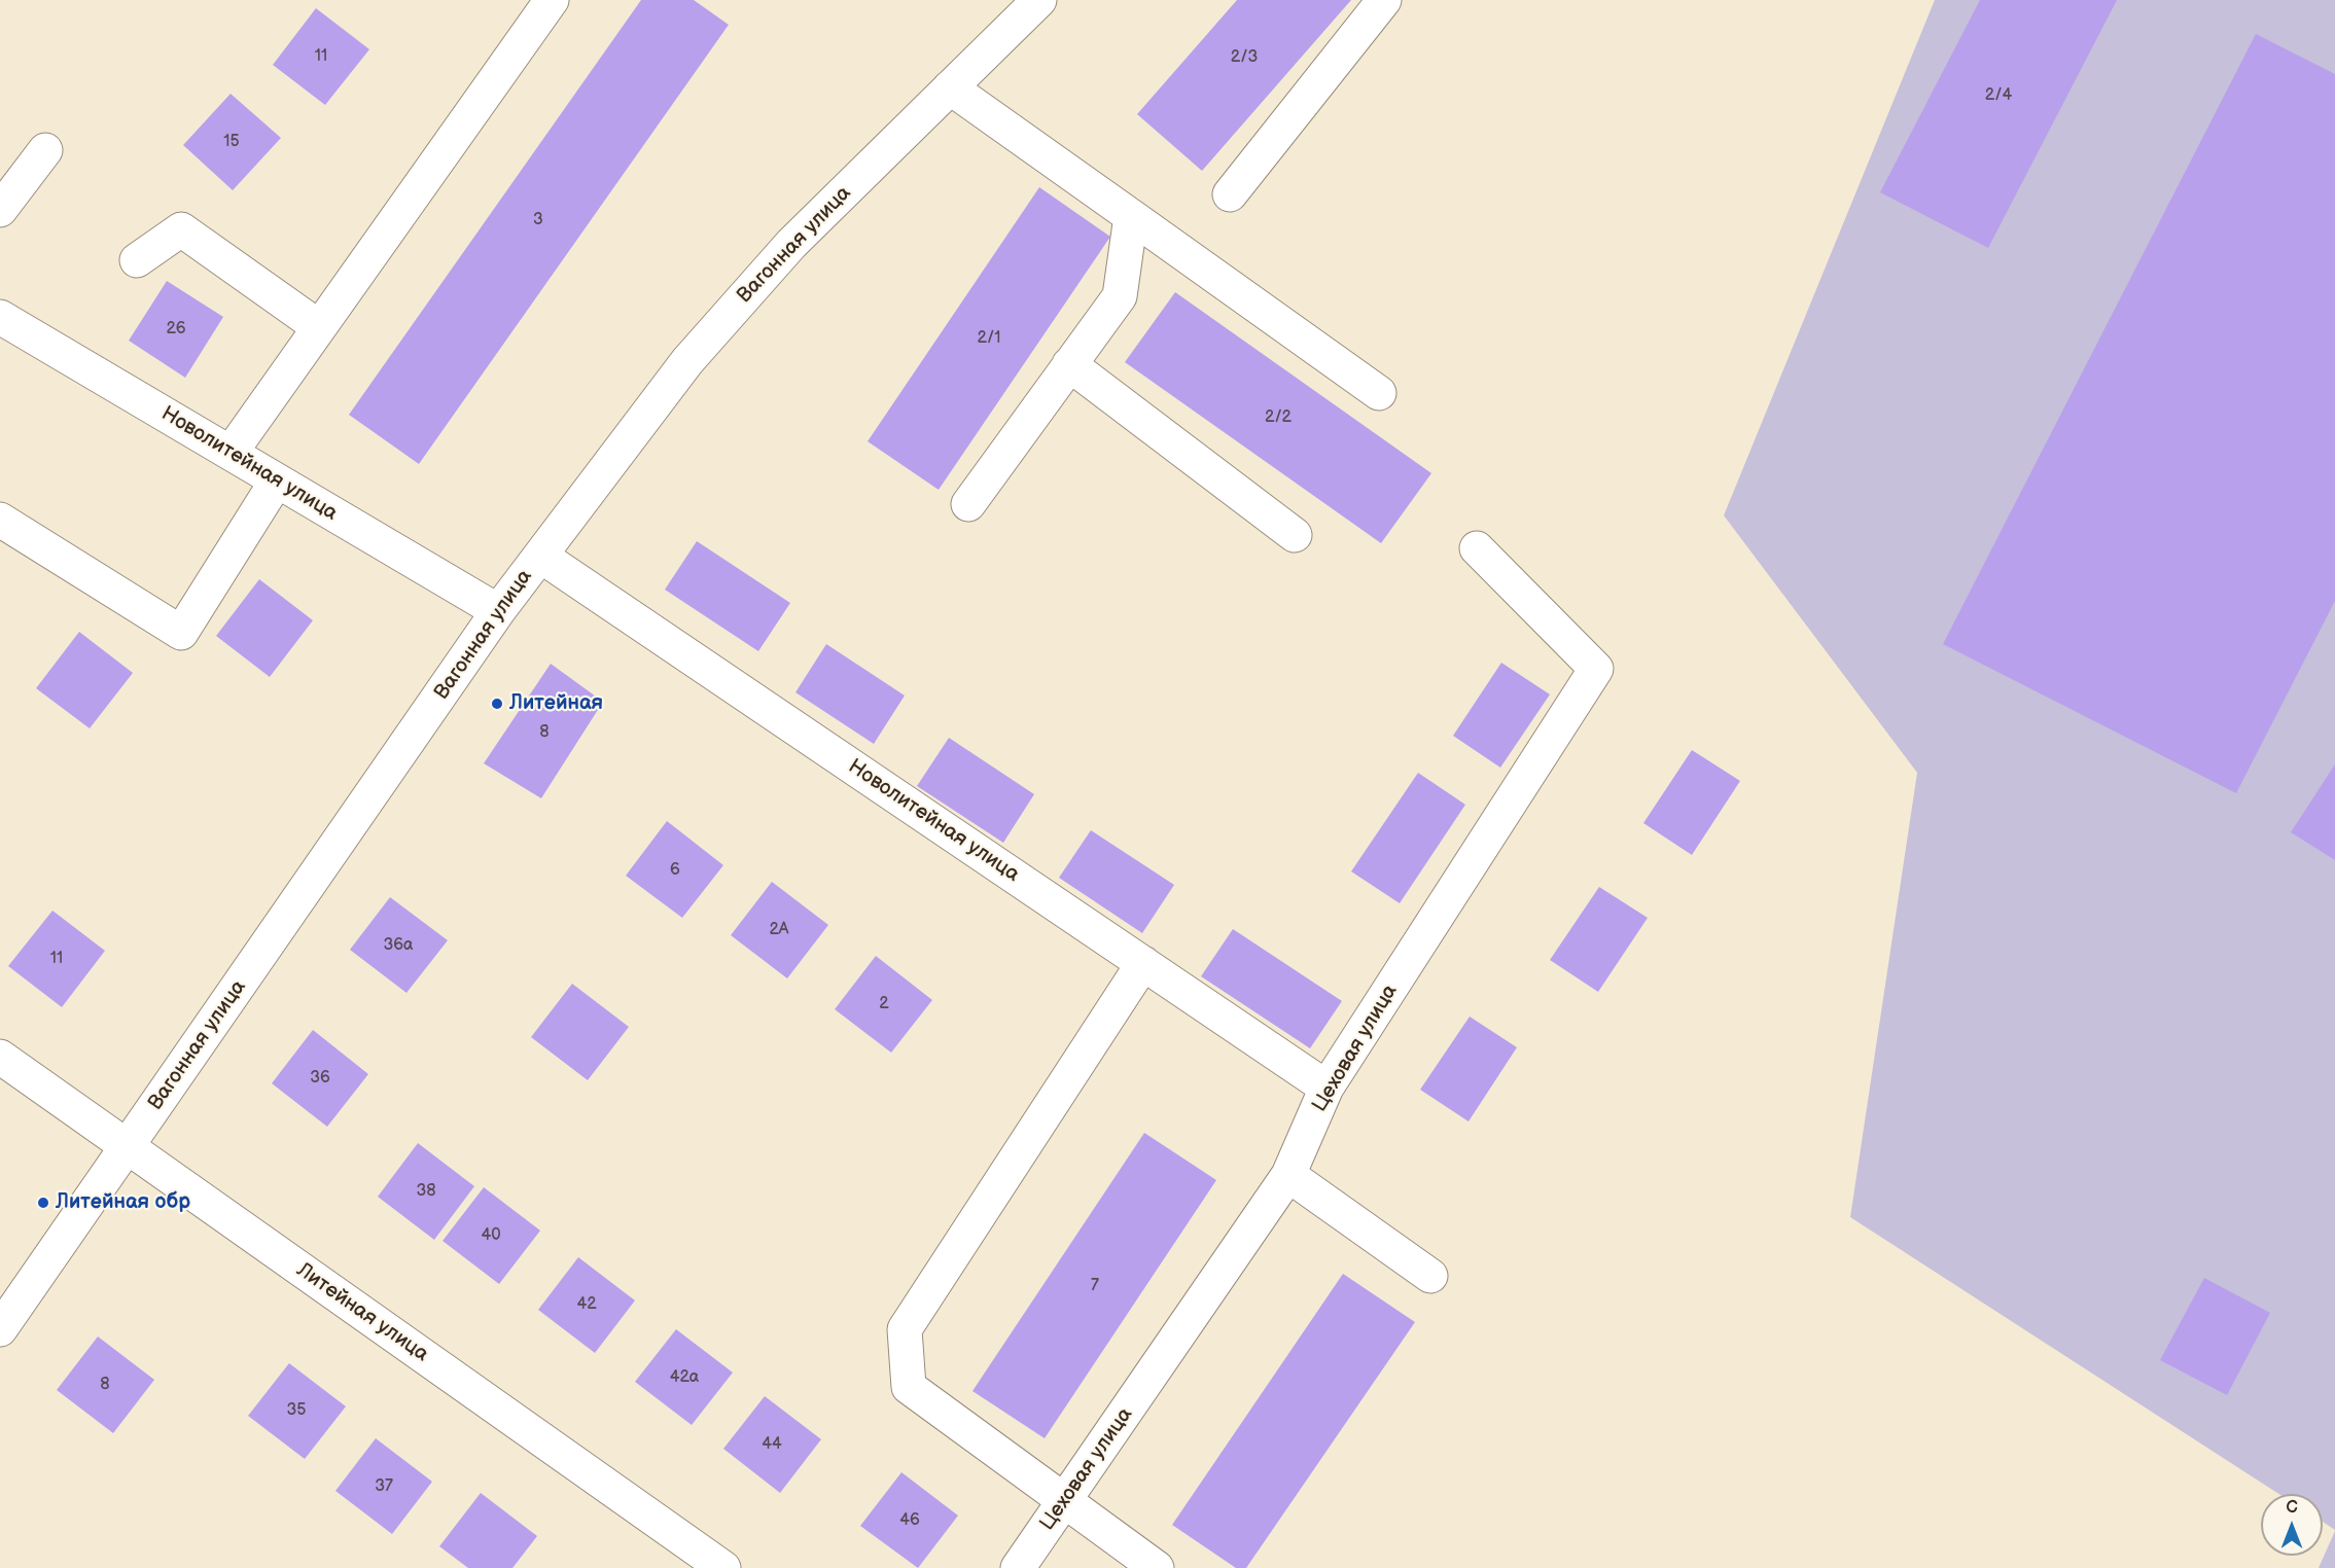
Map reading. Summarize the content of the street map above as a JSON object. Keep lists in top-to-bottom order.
{
  "streets": {
    "street": [
      "Вагонная улица",
      "Новолитейная улица",
      "Цеховая улица",
      "Литейная улица"
    ]
  },
  "crossings": [
    ["Вагонная улица", "Новолитейная улица"],
    ["Вагонная улица", "Литейная улица"],
    ["Новолитейная улица", "Цеховая улица"]
  ],
  "places": ["Литейная", "Литейная обр"],
  "house_numbers": [
    "11",
    "2/3",
    "2/4",
    "15",
    "3",
    "26",
    "2/1",
    "2/2",
    "8",
    "6",
    "2А",
    "36а",
    "11",
    "2",
    "36",
    "38",
    "40",
    "7",
    "42",
    "42а",
    "8",
    "35",
    "44",
    "37",
    "46"
  ],
  "north": "top"
}
